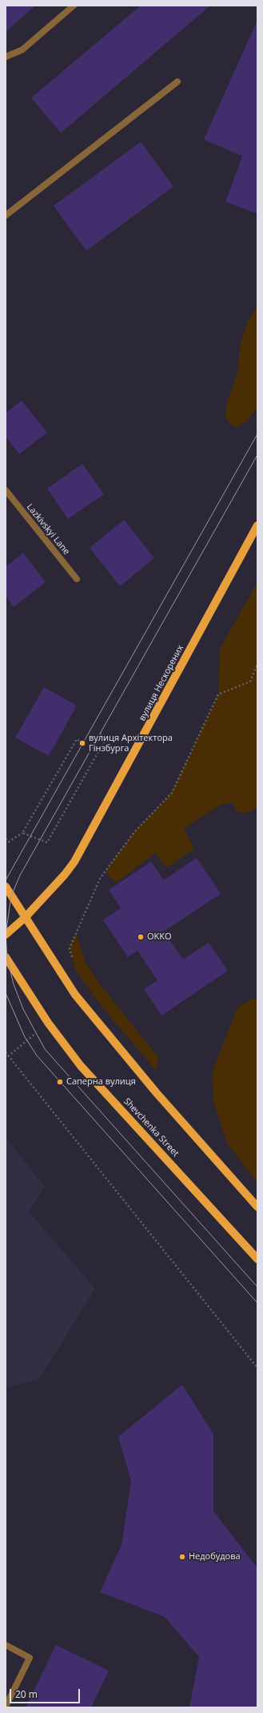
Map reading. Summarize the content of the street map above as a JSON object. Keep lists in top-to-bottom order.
{
  "streets": {
    "main road": ["вулиця Нескорених", "Shevchenka Street"],
    "street": ["Lazkivskyi Lane"]
  },
  "places": [
    "вулиця Архітектора Гінзбурга",
    "OKKO",
    "Саперна вулиця",
    "Недобудова"
  ],
  "scale_bar": "20 m"
}
